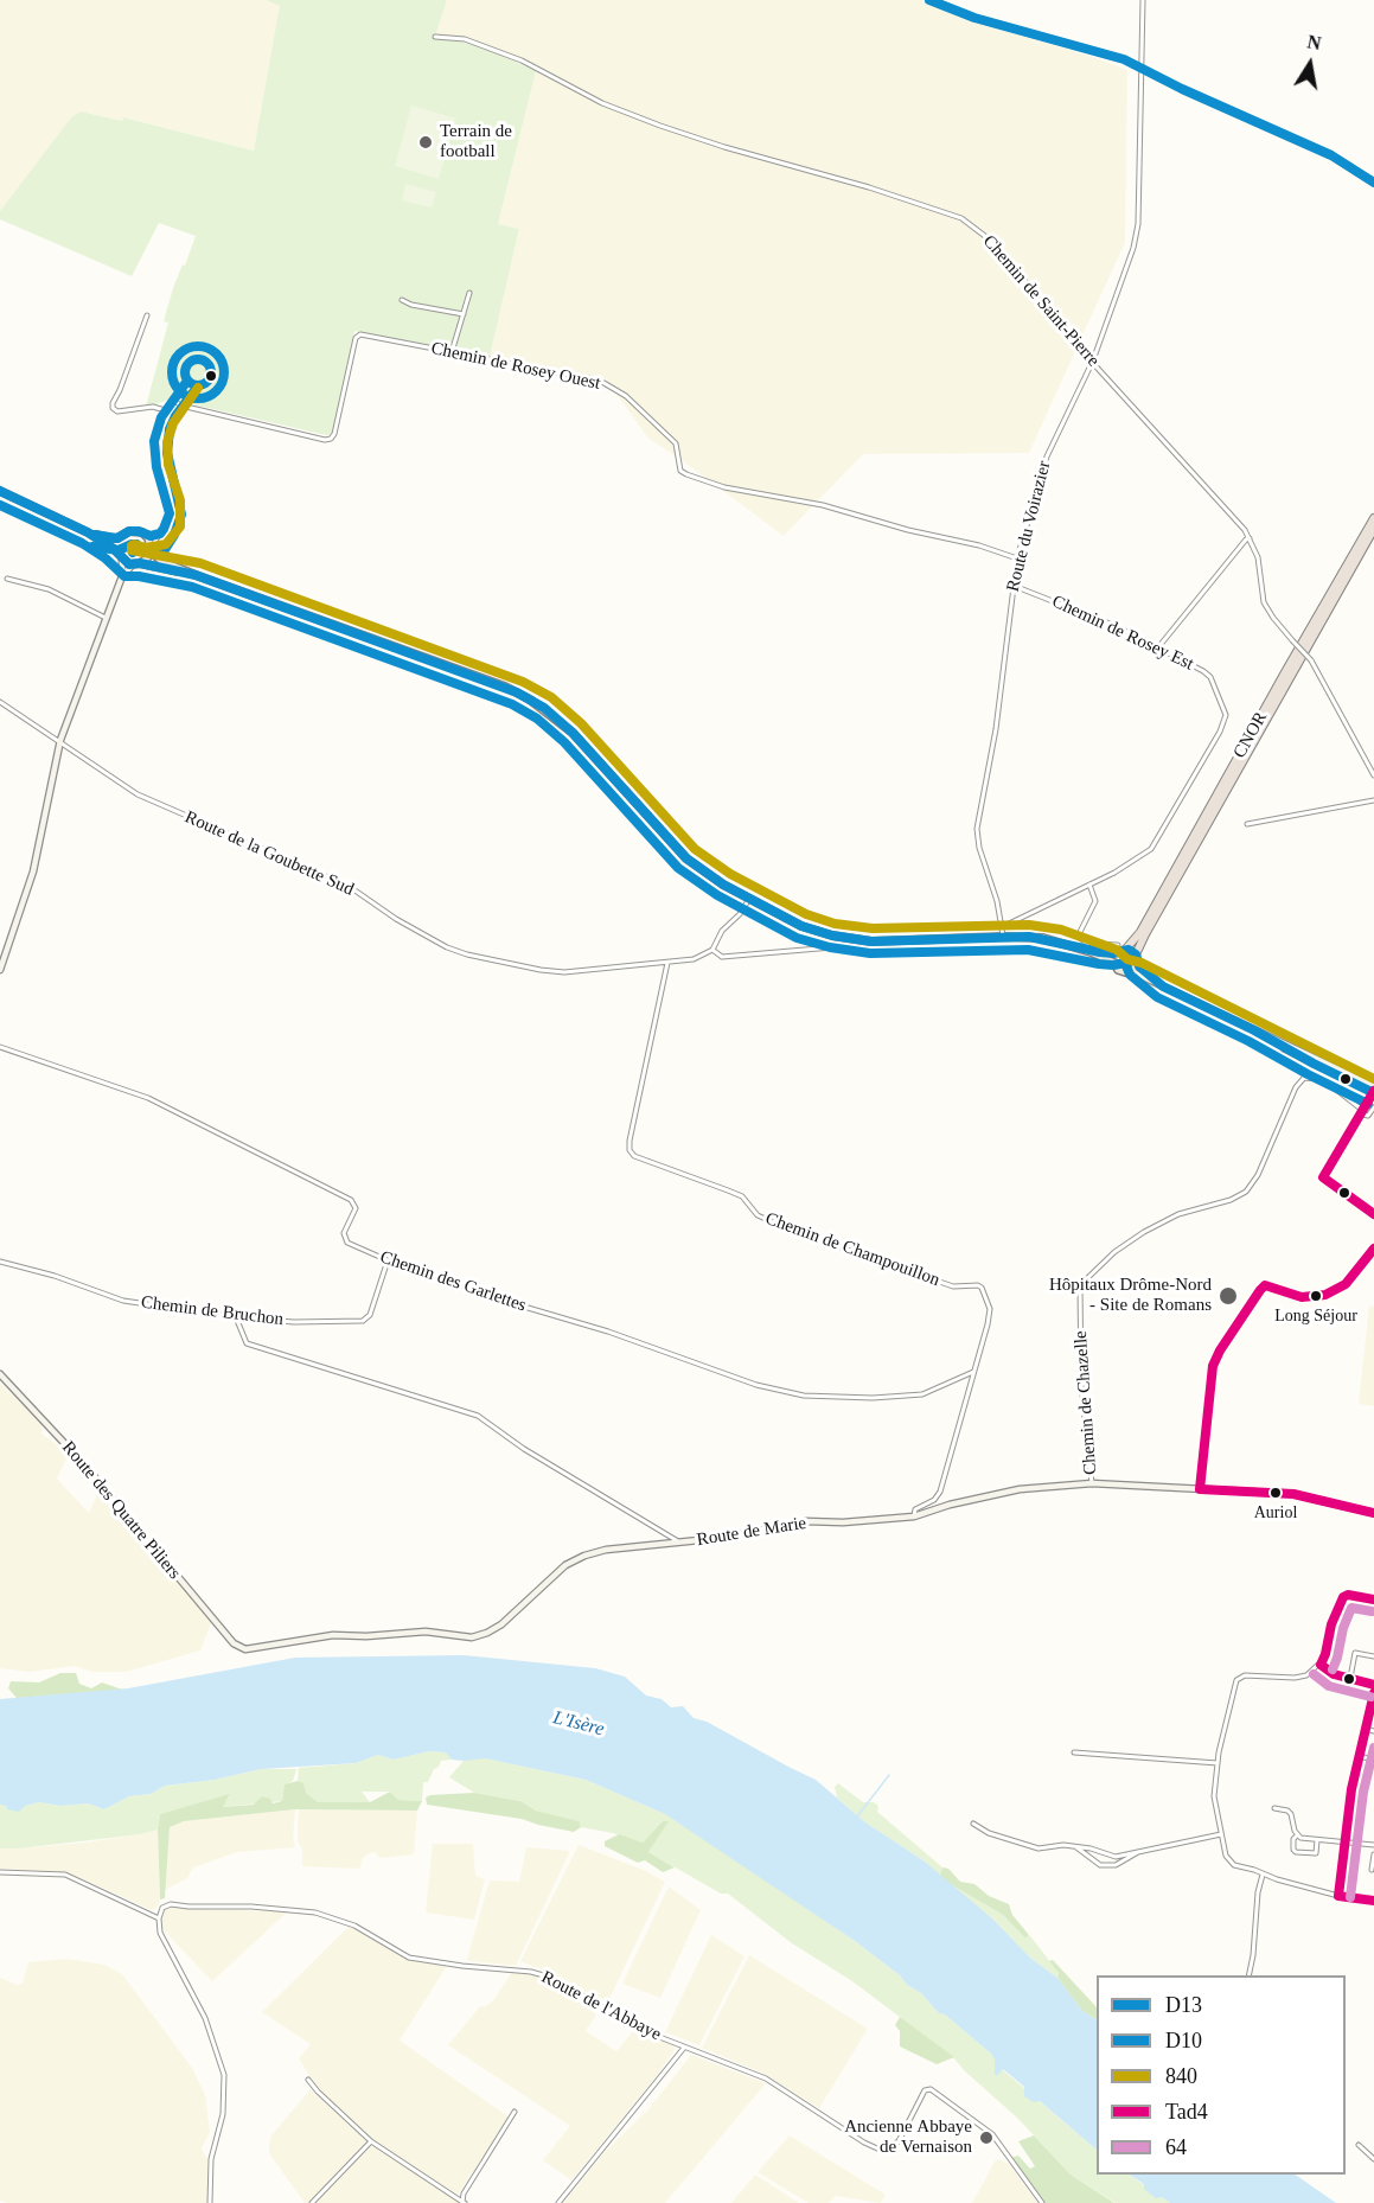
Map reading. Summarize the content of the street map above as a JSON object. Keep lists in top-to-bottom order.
{
  "streets": {
    "highway": ["CNOR"],
    "street": [
      "Chemin de Saint-Pierre",
      "Chemin de Rosey Ouest",
      "Route du Voirazier",
      "Chemin de Rosey Est",
      "Route de la Goubette Sud",
      "Chemin de Champouillon",
      "Chemin des Garlettes",
      "Chemin de Bruchon",
      "Chemin de Chazelle",
      "Route des Quatre Piliers",
      "Route de Marie",
      "Route de l'Abbaye"
    ]
  },
  "crossings": [
    ["Chemin de Saint-Pierre", "Route du Voirazier"],
    ["Chemin de Rosey Ouest", "Route du Voirazier"],
    ["Route du Voirazier", "Chemin de Rosey Est"],
    ["Route de la Goubette Sud", "Chemin de Champouillon"],
    ["Chemin de Champouillon", "Chemin des Garlettes"],
    ["Chemin des Garlettes", "Chemin de Bruchon"],
    ["Chemin de Chazelle", "Route de Marie"],
    ["Route des Quatre Piliers", "Route de Marie"]
  ],
  "water": ["L'Isère"],
  "places": [
    "Terrain de football",
    "Hôpitaux Drôme-Nord - Site de Romans",
    "Long Séjour",
    "Auriol",
    "Ancienne Abbaye de Vernaison"
  ],
  "lines": [
    "transit line D13",
    "transit line D10",
    "transit line 840",
    "transit line Tad4",
    "transit line 64"
  ],
  "legend": [
    "D13",
    "D10",
    "840",
    "Tad4",
    "64"
  ],
  "north": "top"
}
